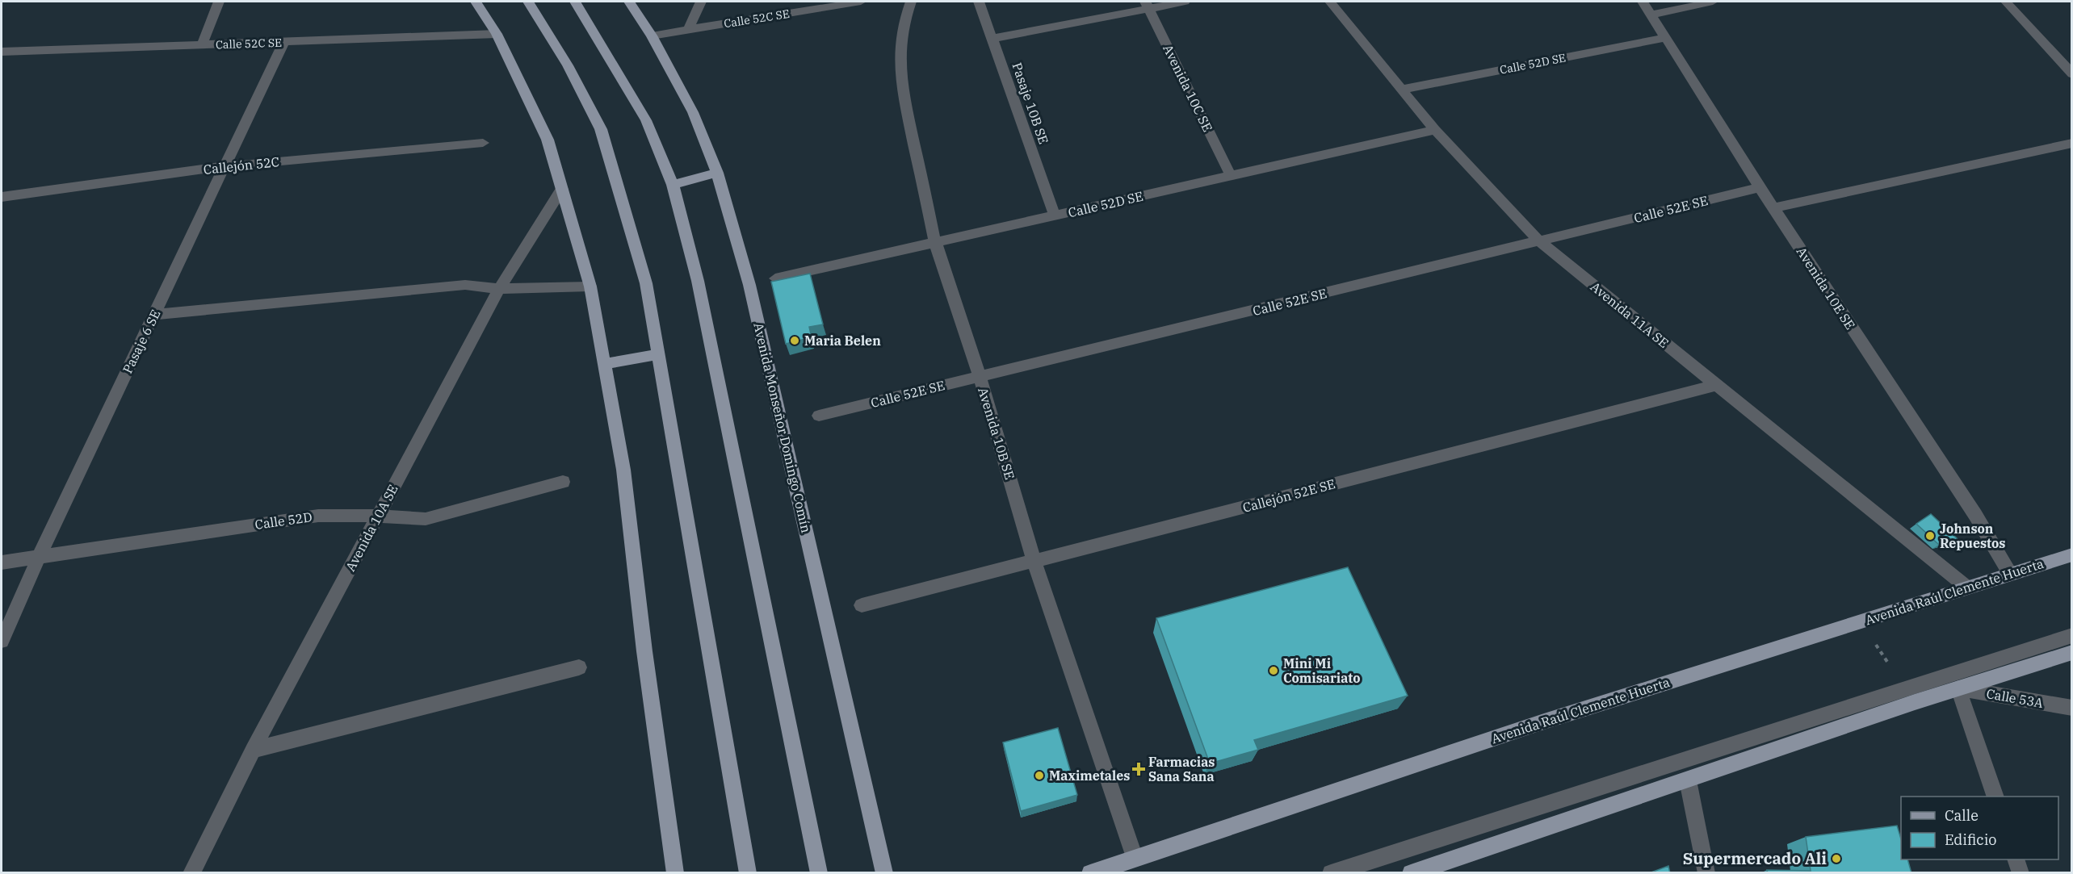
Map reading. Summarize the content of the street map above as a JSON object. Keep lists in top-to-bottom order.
{
  "streets": {
    "main road": ["Avenida Monseñor Domingo Comín", "Avenida Raúl Clemente Huerta"],
    "street": [
      "Calle 52C SE",
      "Calle 52D SE",
      "Avenida 10C SE",
      "Pasaje 10B SE",
      "Callejón 52C",
      "Calle 52E SE",
      "Avenida 10E SE",
      "Avenida 11A SE",
      "Pasaje 6 SE",
      "Avenida 10B SE",
      "Callejón 52E SE",
      "Calle 52D",
      "Avenida 10A SE",
      "Calle 53A"
    ]
  },
  "crossings": [
    ["Calle 52C SE", "Pasaje 6 SE"],
    ["Calle 52C SE", "Avenida Monseñor Domingo Comín"],
    ["Calle 52D SE", "Avenida 10C SE"],
    ["Calle 52D SE", "Pasaje 10B SE"],
    ["Calle 52D SE", "Avenida 10E SE"],
    ["Calle 52D SE", "Avenida 11A SE"],
    ["Calle 52D SE", "Avenida 10B SE"],
    ["Callejón 52C", "Pasaje 6 SE"],
    ["Calle 52E SE", "Avenida 10E SE"],
    ["Calle 52E SE", "Avenida 11A SE"],
    ["Calle 52E SE", "Avenida 10B SE"],
    ["Avenida 10E SE", "Avenida Raúl Clemente Huerta"],
    ["Avenida 11A SE", "Callejón 52E SE"],
    ["Avenida 11A SE", "Avenida Raúl Clemente Huerta"],
    ["Pasaje 6 SE", "Calle 52D"],
    ["Avenida 10B SE", "Callejón 52E SE"],
    ["Avenida 10B SE", "Avenida Raúl Clemente Huerta"],
    ["Calle 52D", "Avenida 10A SE"]
  ],
  "places": {
    "other": [
      "Maria Belen",
      "Johnson Repuestos",
      "Mini Mi Comisariato",
      "Maximetales",
      "Supermercado Ali"
    ],
    "health": ["Farmacias Sana Sana"]
  },
  "legend": ["Calle", "Edificio"]
}
